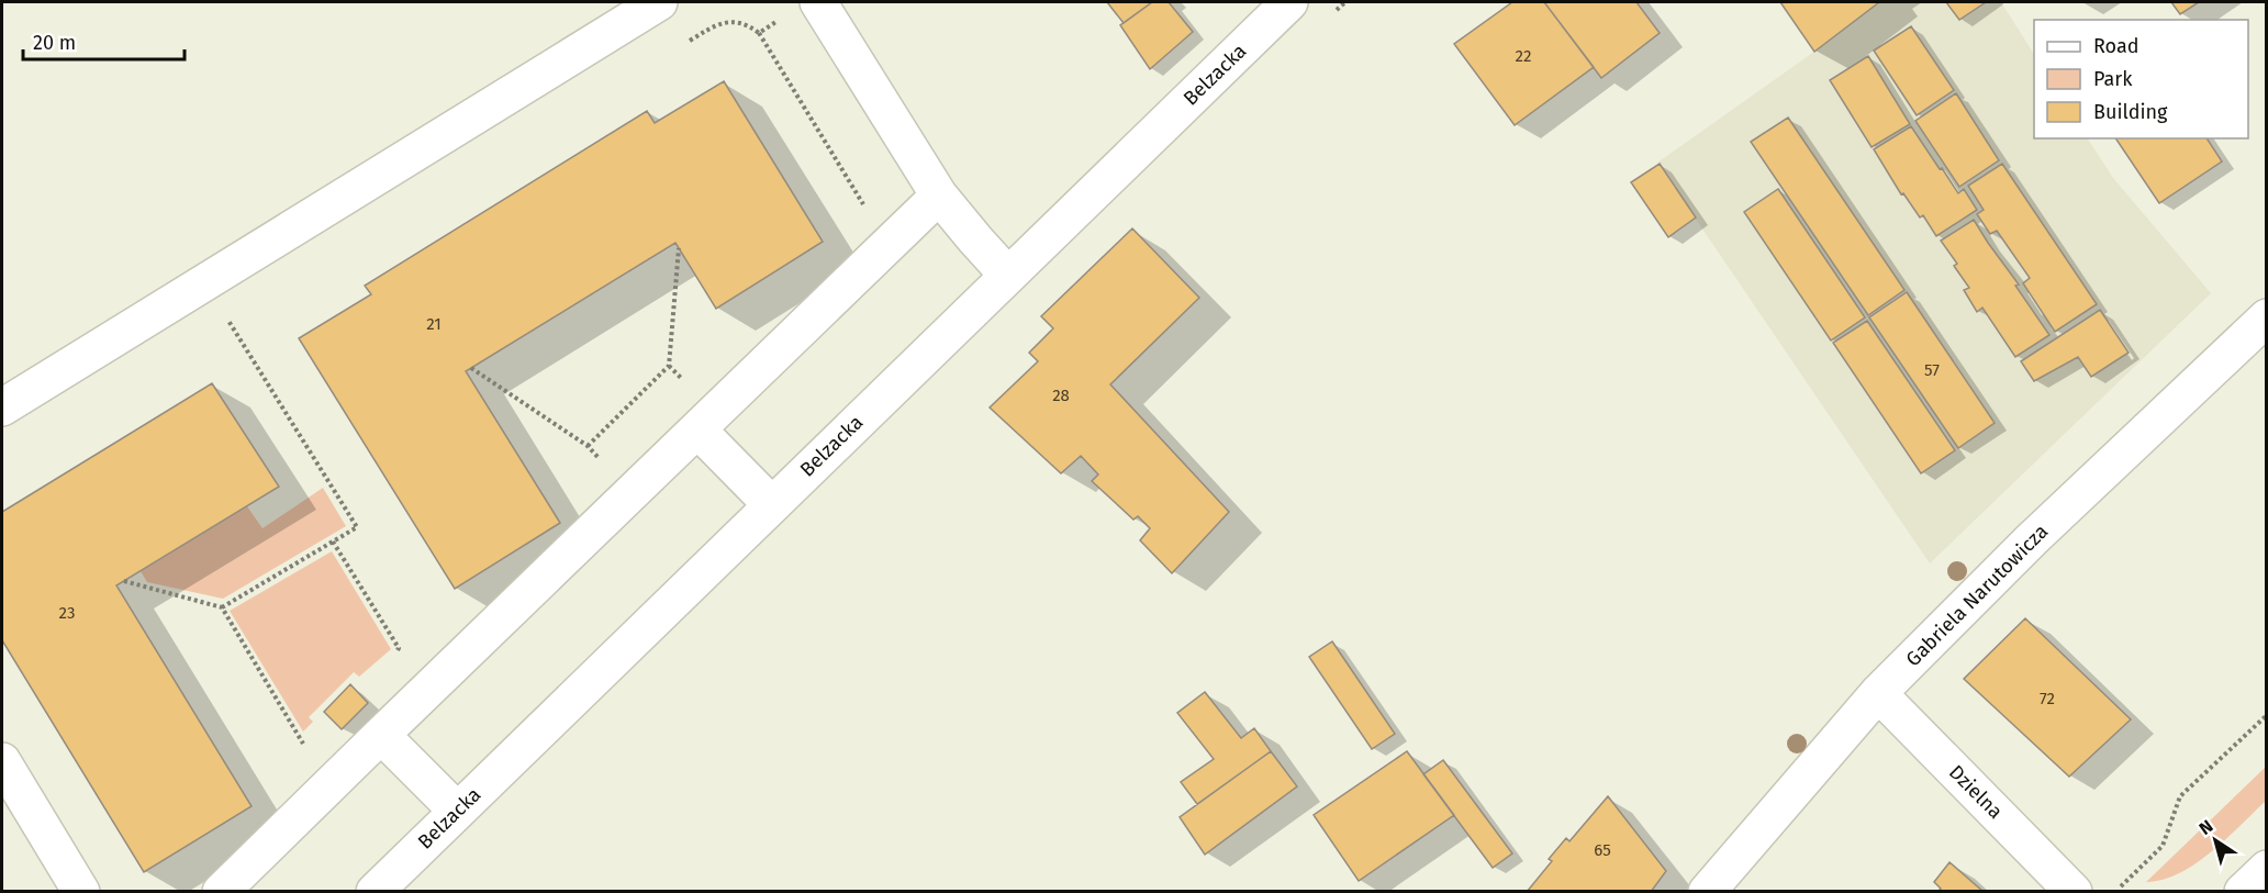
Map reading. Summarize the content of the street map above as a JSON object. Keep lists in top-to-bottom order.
{
  "streets": {
    "street": ["Belzacka", "Gabriela Narutowicza", "Dzielna"]
  },
  "crossings": [
    ["Gabriela Narutowicza", "Dzielna"]
  ],
  "house_numbers": [
    "22",
    "21",
    "57",
    "28",
    "23",
    "72",
    "65"
  ],
  "legend": ["Road", "Park", "Building"],
  "scale_bar": "20 m",
  "north": "top left"
}
